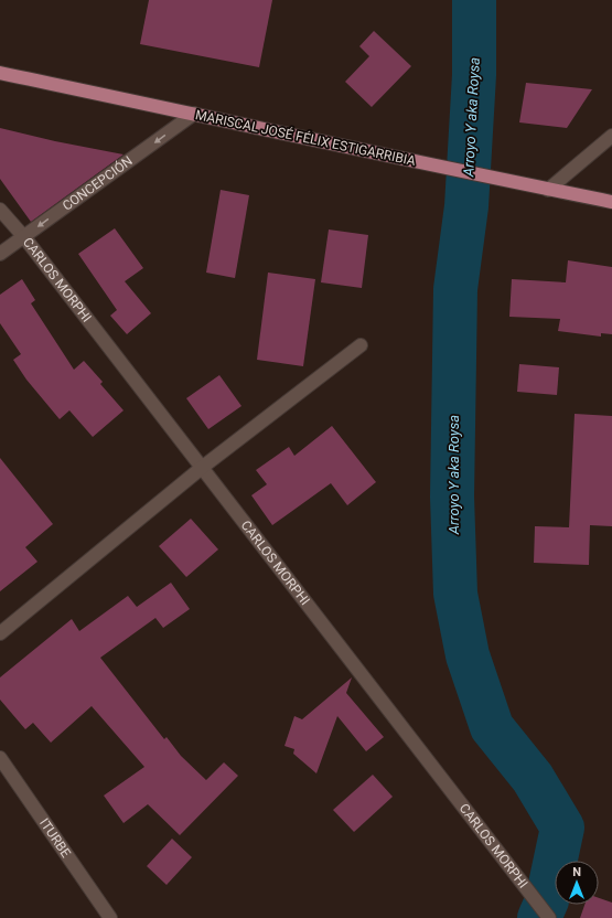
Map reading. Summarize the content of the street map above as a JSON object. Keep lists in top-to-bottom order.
{
  "streets": {
    "main road": ["MARISCAL JOSÉ FÉLIX ESTIGARRIBIA"],
    "street": ["CONCEPCIÓN", "CARLOS MORPHI", "ITURBE"]
  },
  "crossings": [
    ["MARISCAL JOSÉ FÉLIX ESTIGARRIBIA", "CONCEPCIÓN"],
    ["CONCEPCIÓN", "CARLOS MORPHI"]
  ],
  "one_way": ["CONCEPCIÓN"],
  "water": ["Arroyo Y aka Roysa"],
  "north": "top"
}
